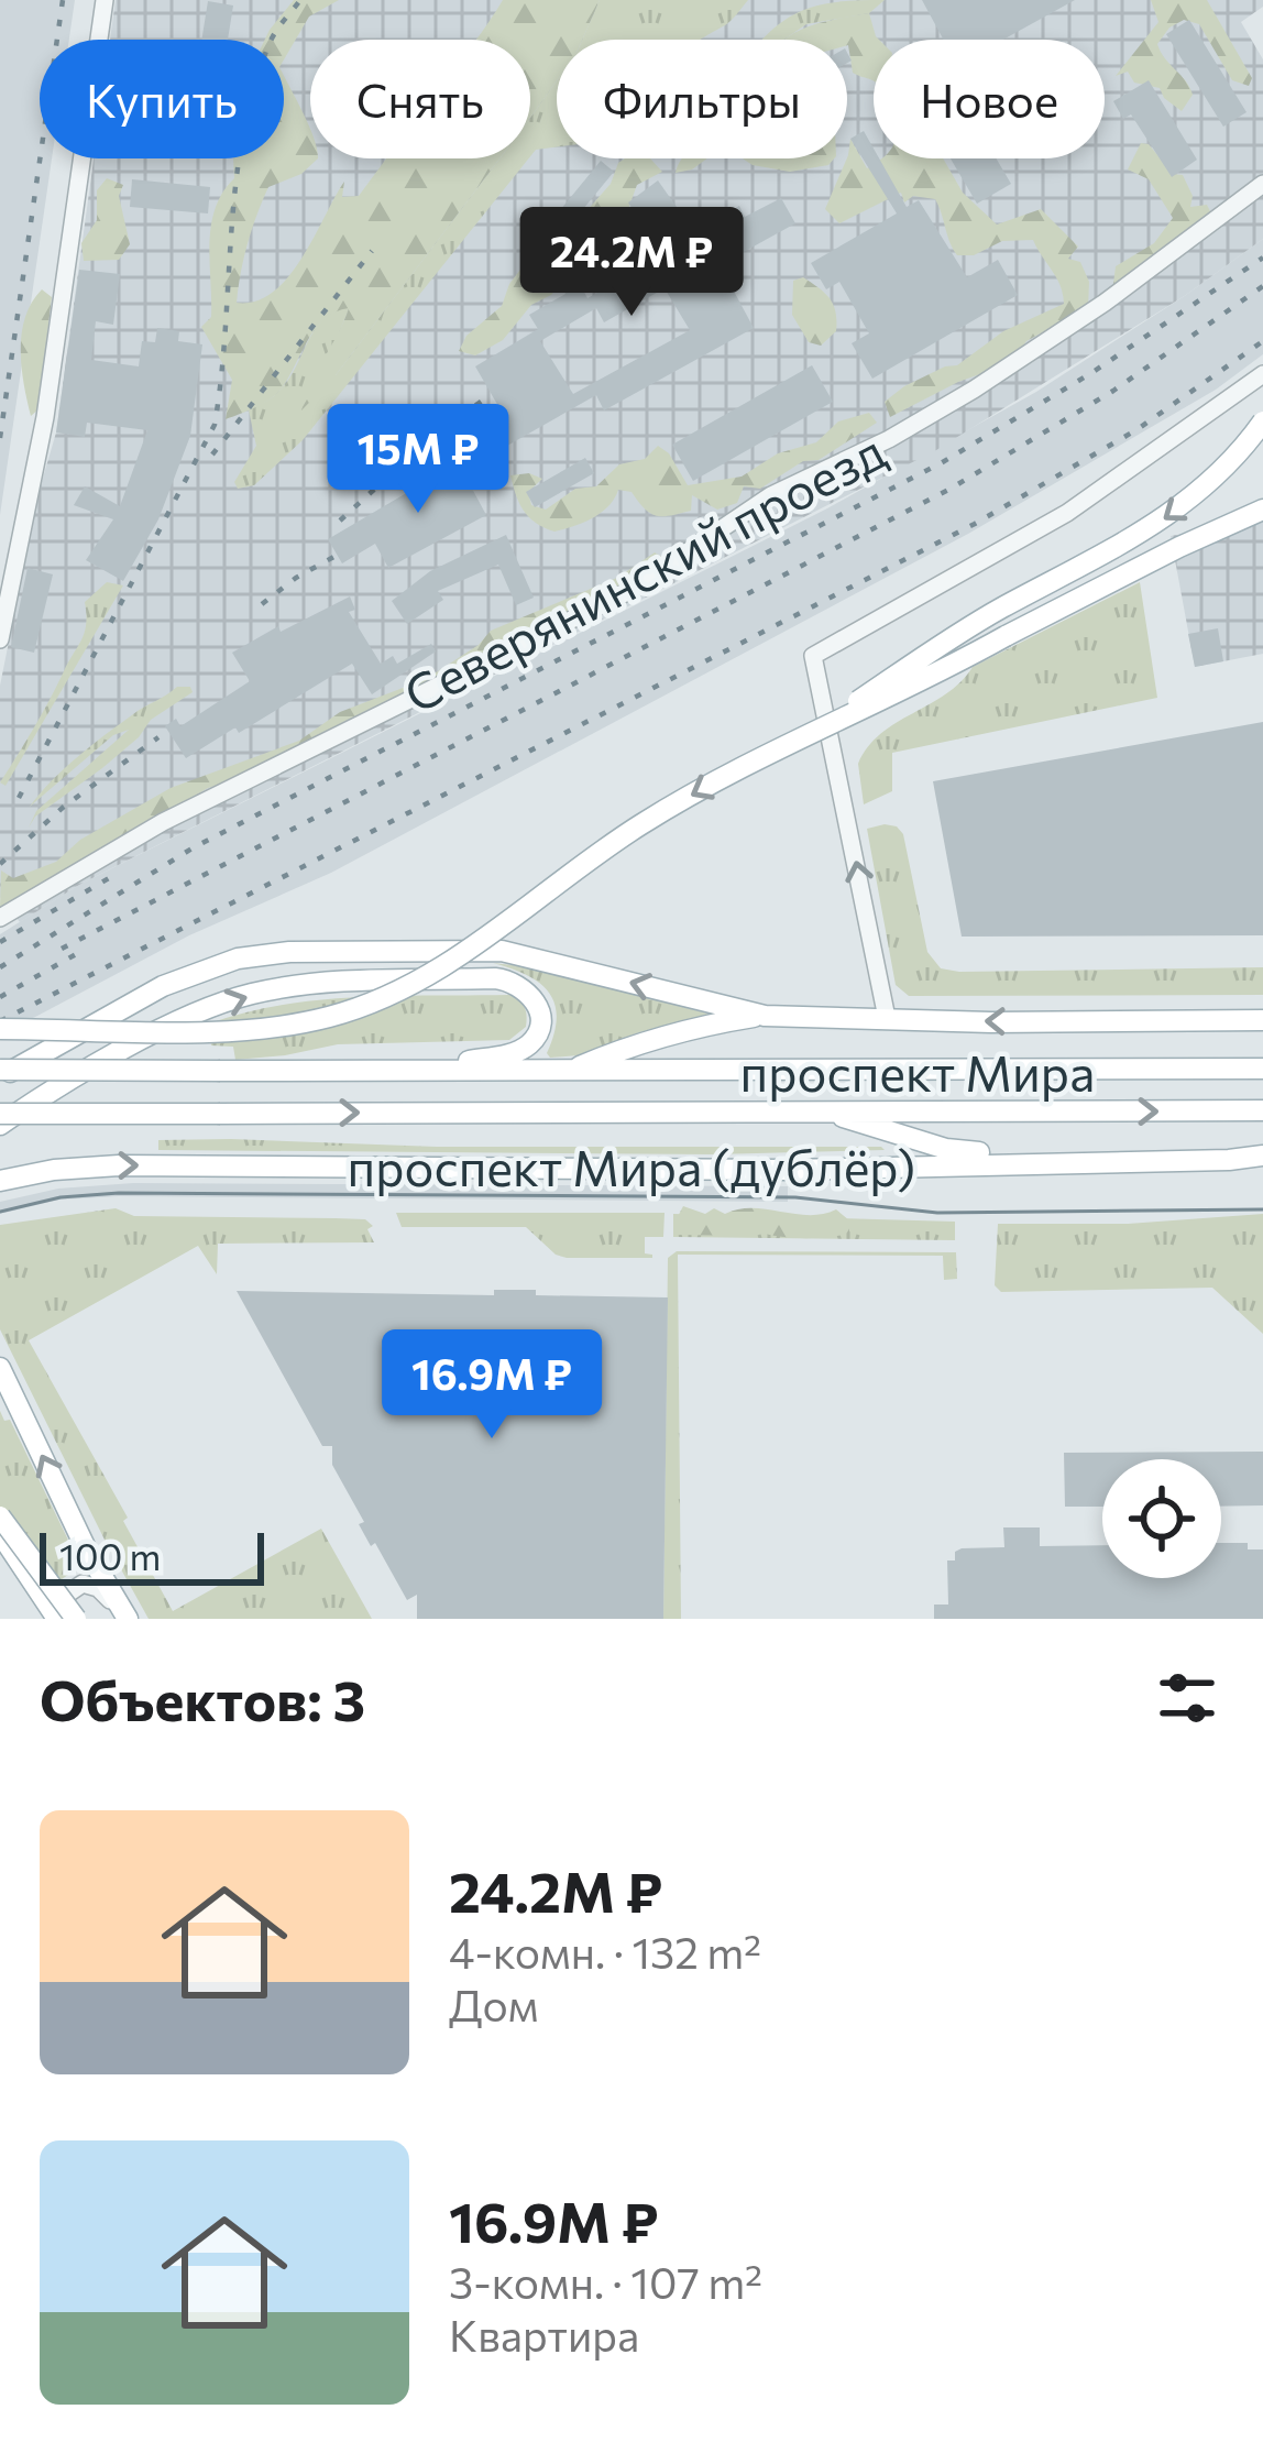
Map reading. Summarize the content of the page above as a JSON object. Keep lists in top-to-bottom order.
{
  "streets": {
    "main road": ["проспект Мира", "проспект Мира (дублёр)"],
    "street": ["Северянинский проезд"]
  },
  "scale_bar": "100 m",
  "page": {
    "chip": [
      "Купить",
      "Снять",
      "Фильтры",
      "Новое"
    ],
    "price": ["24.2M ₽", "15M ₽", "16.9M ₽"],
    "scale": "100 m",
    "heading": "Объектов: 3",
    "list": [
      {
        "name": "24.2M ₽",
        "note": "4-комн. · 132 m² · Дом"
      },
      {
        "name": "16.9M ₽",
        "note": "3-комн. · 107 m² · Квартира"
      }
    ]
  }
}
